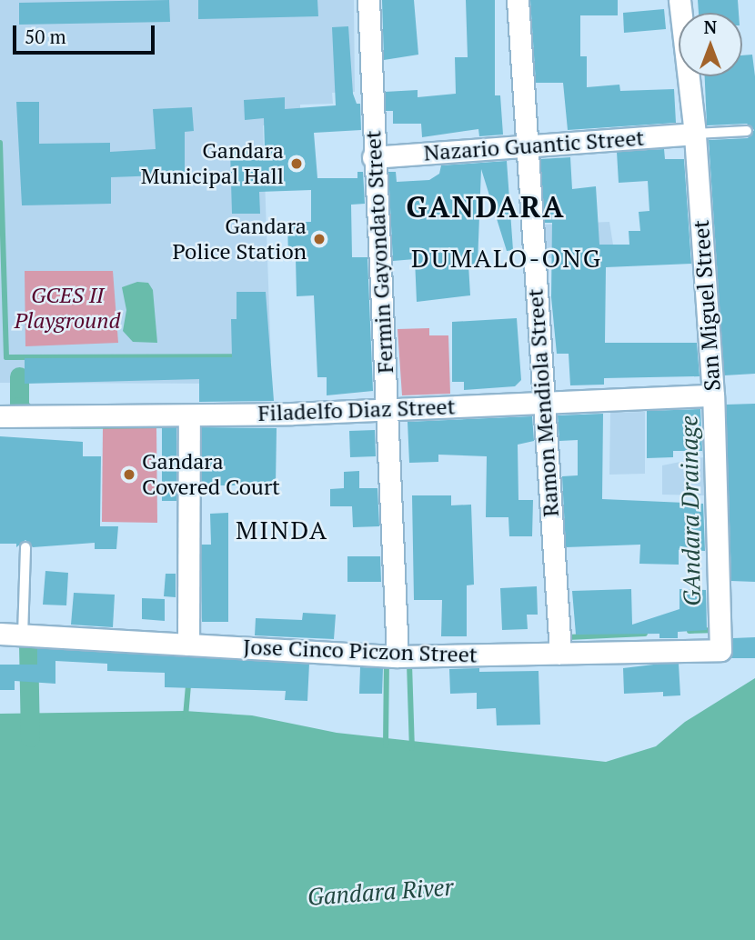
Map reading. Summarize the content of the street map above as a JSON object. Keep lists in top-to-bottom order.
{
  "streets": {
    "street": [
      "Nazario Guantic Street",
      "Fermin Gayondato Street",
      "San Miguel Street",
      "Ramon Mendiola Street",
      "Filadelfo Diaz Street",
      "Jose Cinco Piczon Street"
    ]
  },
  "crossings": [
    ["Nazario Guantic Street", "Fermin Gayondato Street"],
    ["Nazario Guantic Street", "San Miguel Street"],
    ["Nazario Guantic Street", "Ramon Mendiola Street"],
    ["Fermin Gayondato Street", "Filadelfo Diaz Street"],
    ["Fermin Gayondato Street", "Jose Cinco Piczon Street"],
    ["San Miguel Street", "Filadelfo Diaz Street"],
    ["San Miguel Street", "Jose Cinco Piczon Street"],
    ["Ramon Mendiola Street", "Filadelfo Diaz Street"],
    ["Ramon Mendiola Street", "Jose Cinco Piczon Street"]
  ],
  "districts": ["GANDARA", "DUMALO-ONG", "MINDA"],
  "water": ["GAndara Drainage", "Gandara River"],
  "parks": ["GCES II Playground"],
  "places": ["Gandara Municipal Hall", "Gandara Police Station", "Gandara Covered Court"],
  "scale_bar": "50 m",
  "north": "top"
}
